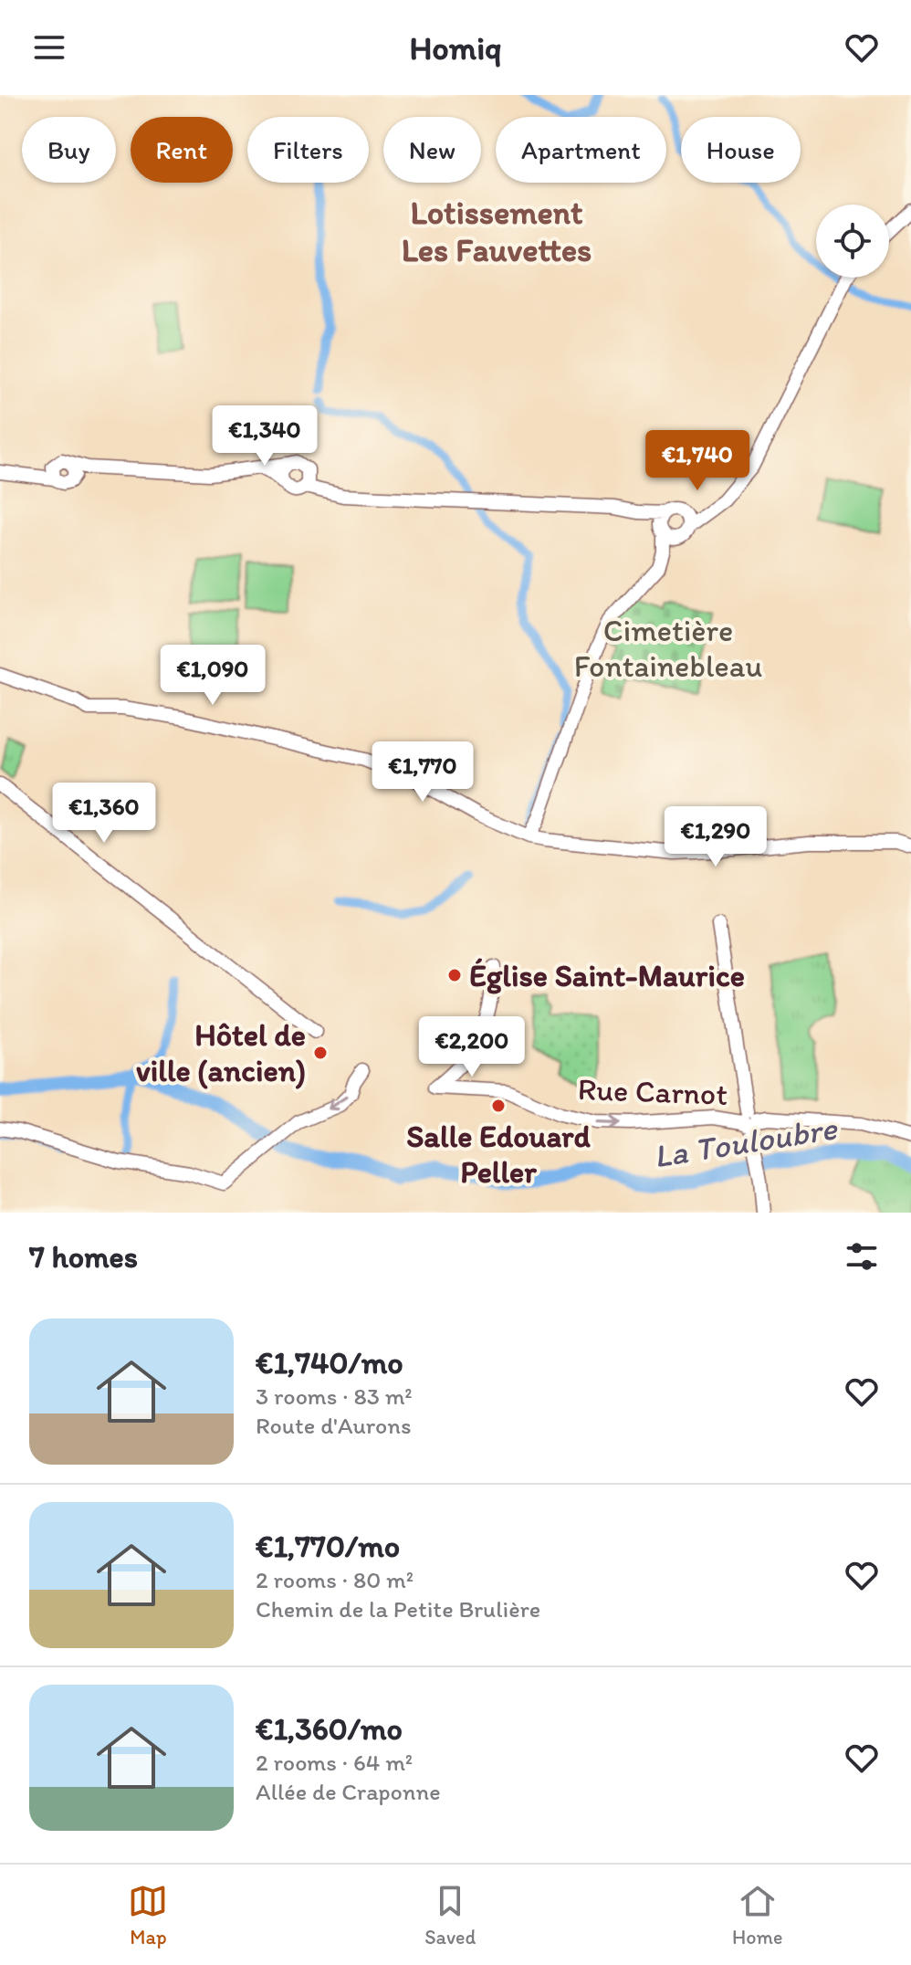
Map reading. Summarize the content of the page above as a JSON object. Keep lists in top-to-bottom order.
{
  "streets": {
    "street": ["Rue Carnot"]
  },
  "districts": ["Lotissement Les Fauvettes"],
  "water": ["La Touloubre"],
  "parks": ["Cimetière Fontainebleau"],
  "places": ["Église Saint-Maurice", "Hôtel de ville (ancien)", "Salle Edouard Peller"],
  "page": {
    "header": "Homiq",
    "chip": [
      "Buy",
      "Rent",
      "Filters",
      "New",
      "Apartment",
      "House"
    ],
    "price": [
      "€1,340",
      "€1,740",
      "€1,090",
      "€1,770",
      "€1,360",
      "€1,290",
      "€2,200"
    ],
    "heading": "7 homes",
    "list": [
      {
        "name": "€1,740/mo",
        "note": "3 rooms · 83 m² · Route d'Aurons"
      },
      {
        "name": "€1,770/mo",
        "note": "2 rooms · 80 m² · Chemin de la Petite Brulière"
      },
      {
        "name": "€1,360/mo",
        "note": "2 rooms · 64 m² · Allée de Craponne"
      }
    ],
    "tabs": ["Map", "Saved", "Home"]
  }
}
